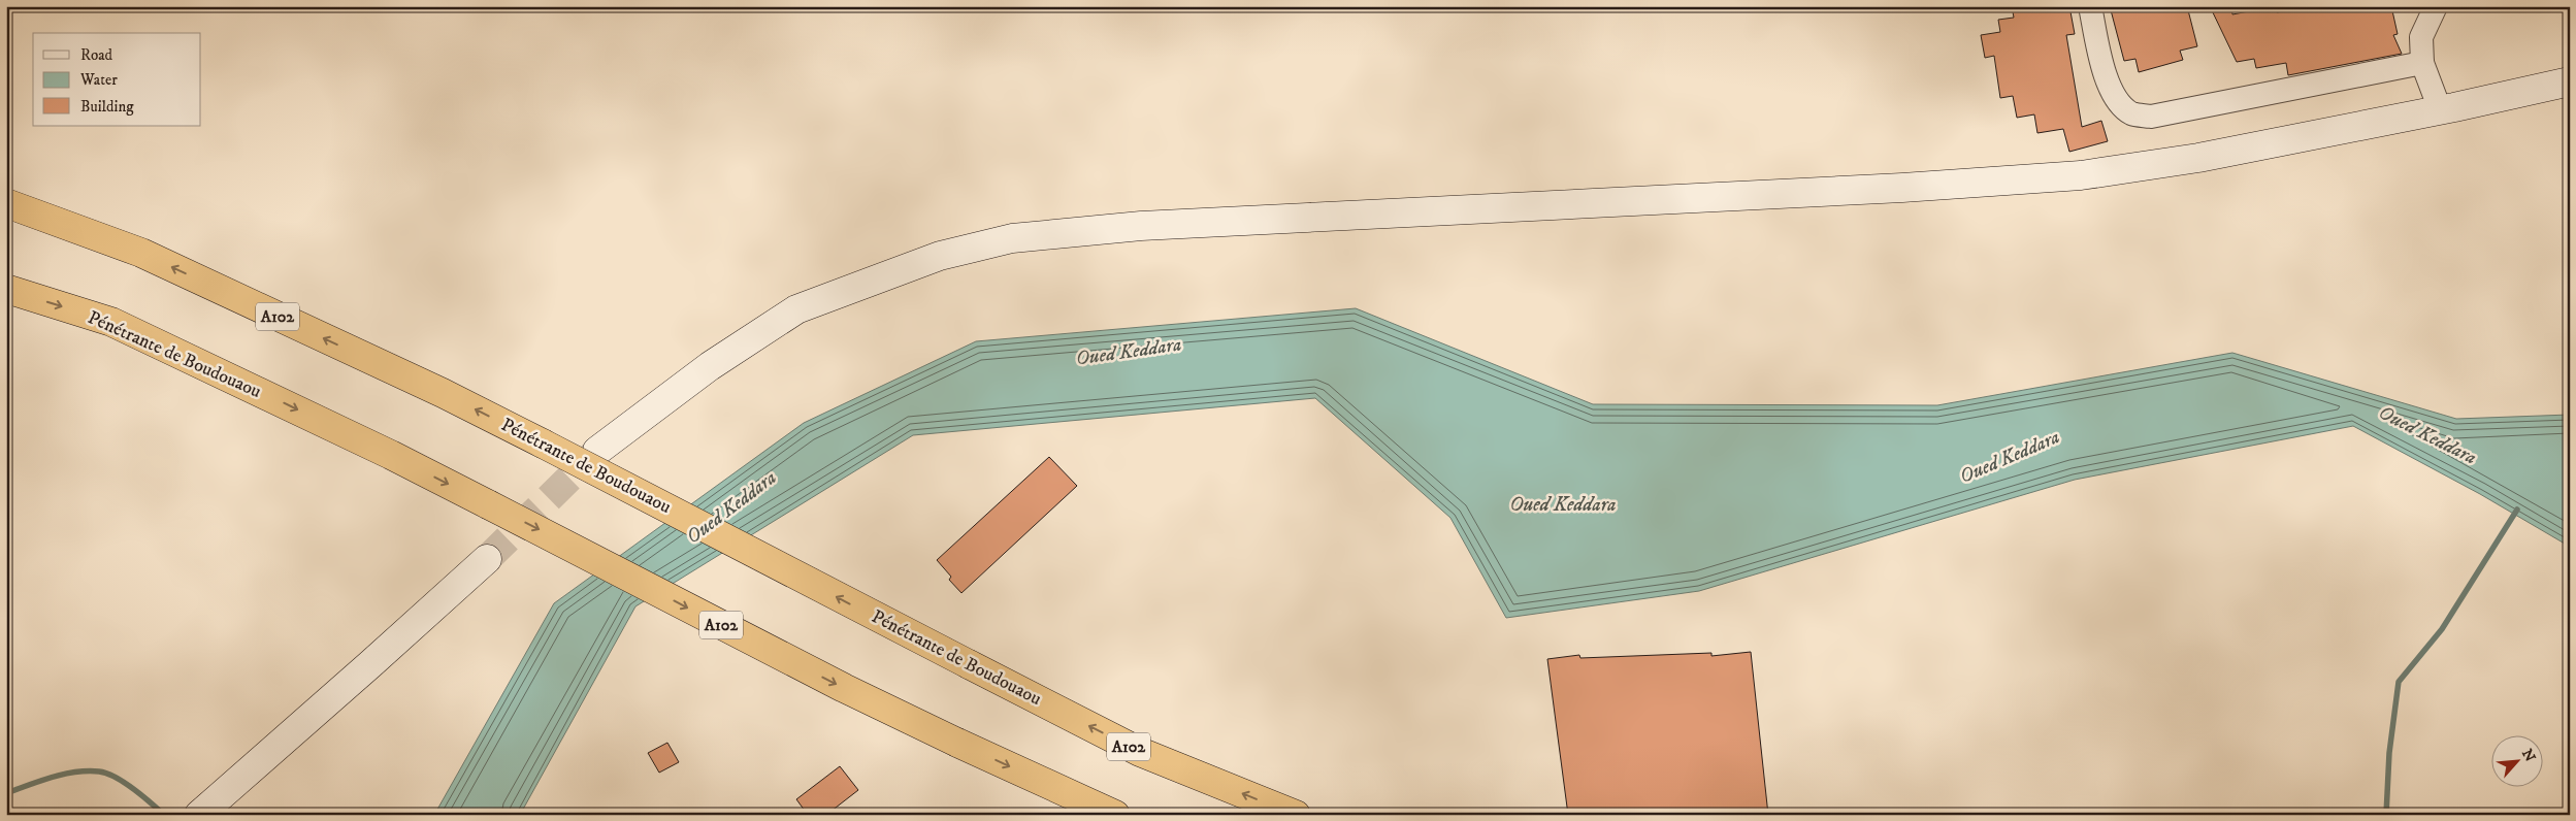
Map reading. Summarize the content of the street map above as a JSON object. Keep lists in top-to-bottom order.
{
  "streets": {
    "highway": ["A102", "Pénétrante de Boudouaou"]
  },
  "water": ["Oued Keddara"],
  "legend": ["Road", "Water", "Building"],
  "north": "top right"
}
